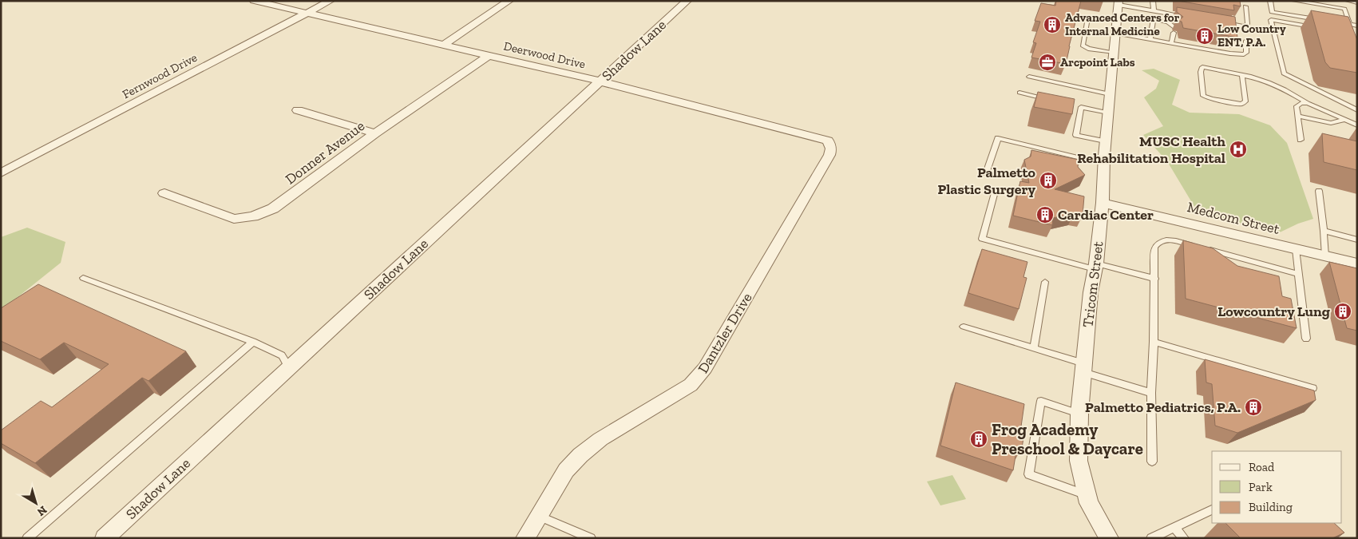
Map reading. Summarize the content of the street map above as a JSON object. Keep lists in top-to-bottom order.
{
  "streets": {
    "street": [
      "Shadow Lane",
      "Deerwood Drive",
      "Fernwood Drive",
      "Donner Avenue",
      "Medcom Street",
      "Tricom Street",
      "Dantzler Drive"
    ]
  },
  "crossings": [
    ["Shadow Lane", "Deerwood Drive"],
    ["Deerwood Drive", "Fernwood Drive"],
    ["Deerwood Drive", "Donner Avenue"],
    ["Deerwood Drive", "Dantzler Drive"],
    ["Medcom Street", "Tricom Street"]
  ],
  "places": {
    "building": [
      "Advanced Centers for Internal Medicine",
      "Low Country ENT, P.A.",
      "Palmetto Plastic Surgery",
      "Cardiac Center",
      "Lowcountry Lung",
      "Palmetto Pediatrics, P.A.",
      "Frog Academy Preschool & Daycare"
    ],
    "office": ["Arcpoint Labs"],
    "hospital": ["MUSC Health Rehabilitation Hospital"]
  },
  "legend": ["Road", "Park", "Building"],
  "north": "bottom right"
}
